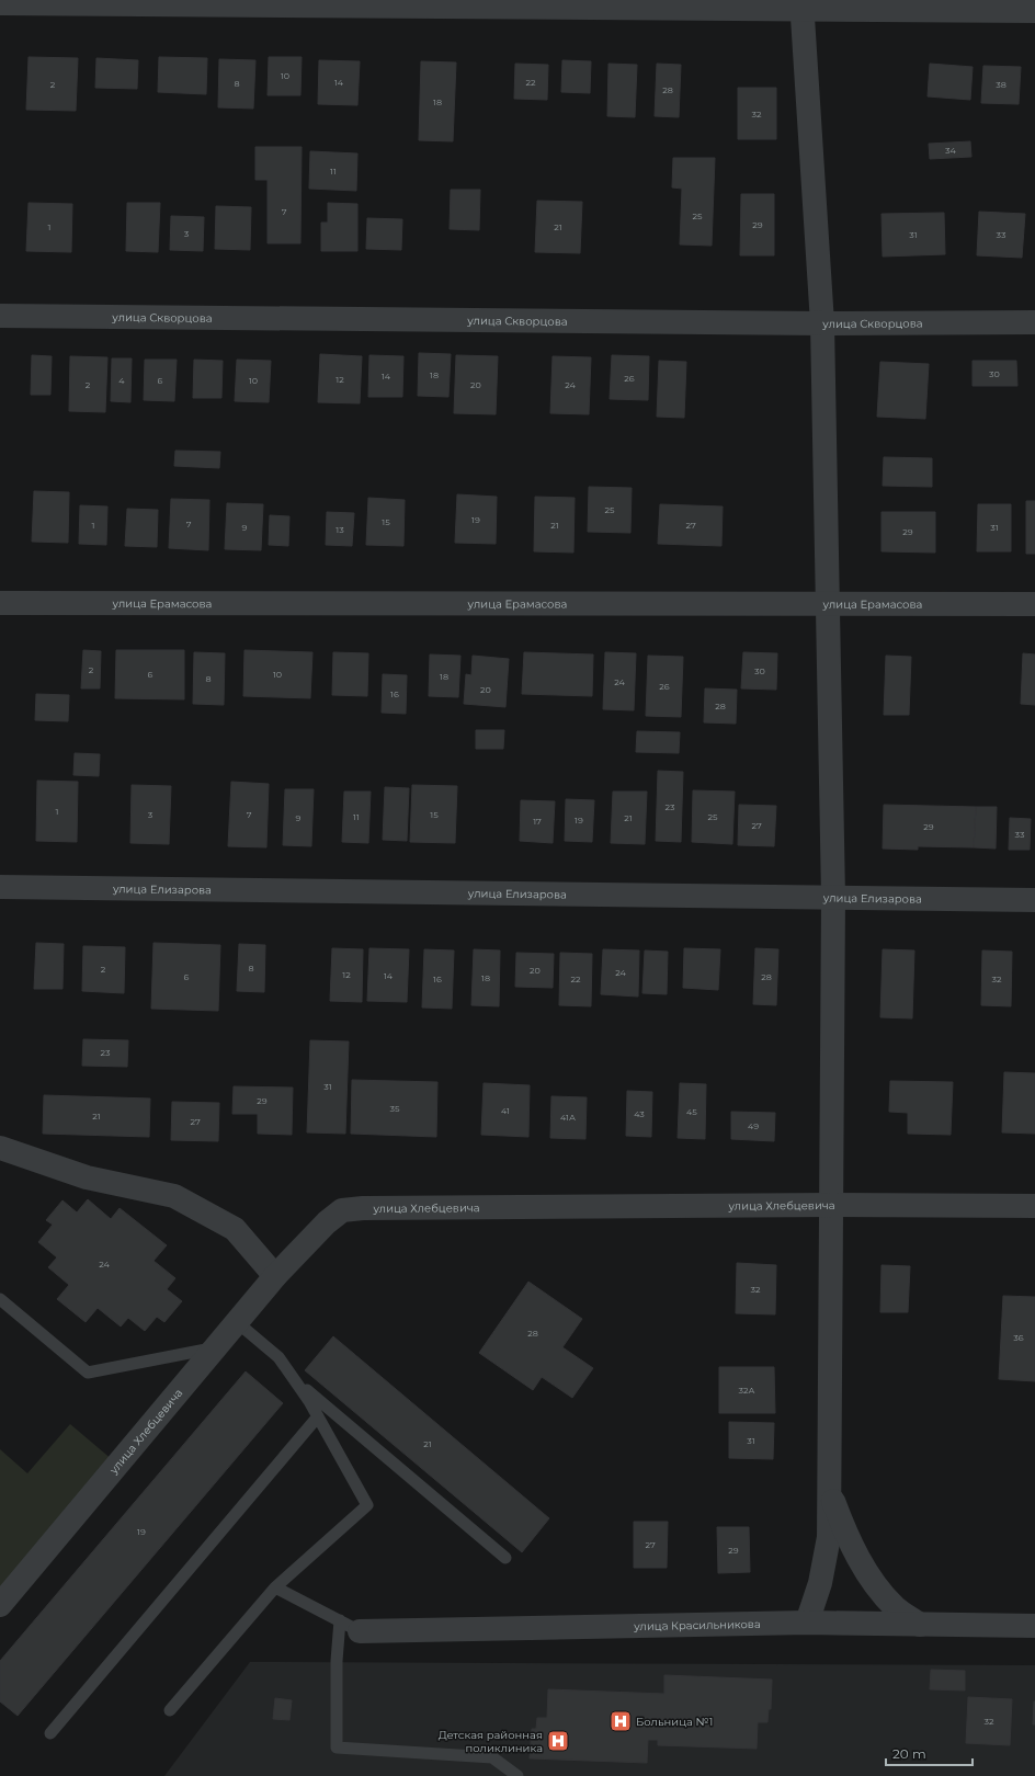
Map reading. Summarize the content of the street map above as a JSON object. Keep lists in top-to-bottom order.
{
  "streets": {
    "street": [
      "улица Скворцова",
      "улица Ерамасова",
      "улица Елизарова",
      "улица Хлебцевича",
      "улица Красильникова"
    ]
  },
  "places": {
    "hospital": ["Больница №1", "Детская районная поликлиника"]
  },
  "house_numbers": [
    "10",
    "14",
    "22",
    "8",
    "2",
    "38",
    "28",
    "18",
    "32",
    "34",
    "11",
    "7",
    "25",
    "29",
    "1",
    "21",
    "3",
    "31",
    "33",
    "30",
    "18",
    "14",
    "26",
    "12",
    "4",
    "6",
    "10",
    "2",
    "20",
    "24",
    "25",
    "19",
    "15",
    "7",
    "1",
    "21",
    "27",
    "9",
    "31",
    "13",
    "29",
    "2",
    "30",
    "6",
    "10",
    "18",
    "8",
    "24",
    "26",
    "20",
    "16",
    "28",
    "23",
    "1",
    "3",
    "7",
    "15",
    "11",
    "25",
    "9",
    "21",
    "19",
    "17",
    "27",
    "29",
    "33",
    "8",
    "2",
    "20",
    "24",
    "12",
    "14",
    "6",
    "28",
    "18",
    "16",
    "22",
    "32",
    "23",
    "31",
    "29",
    "35",
    "41",
    "45",
    "43",
    "21",
    "41А",
    "27",
    "49",
    "24",
    "32",
    "28",
    "36",
    "32А",
    "31",
    "21",
    "19",
    "27",
    "29",
    "32"
  ],
  "scale_bar": "20 m"
}
